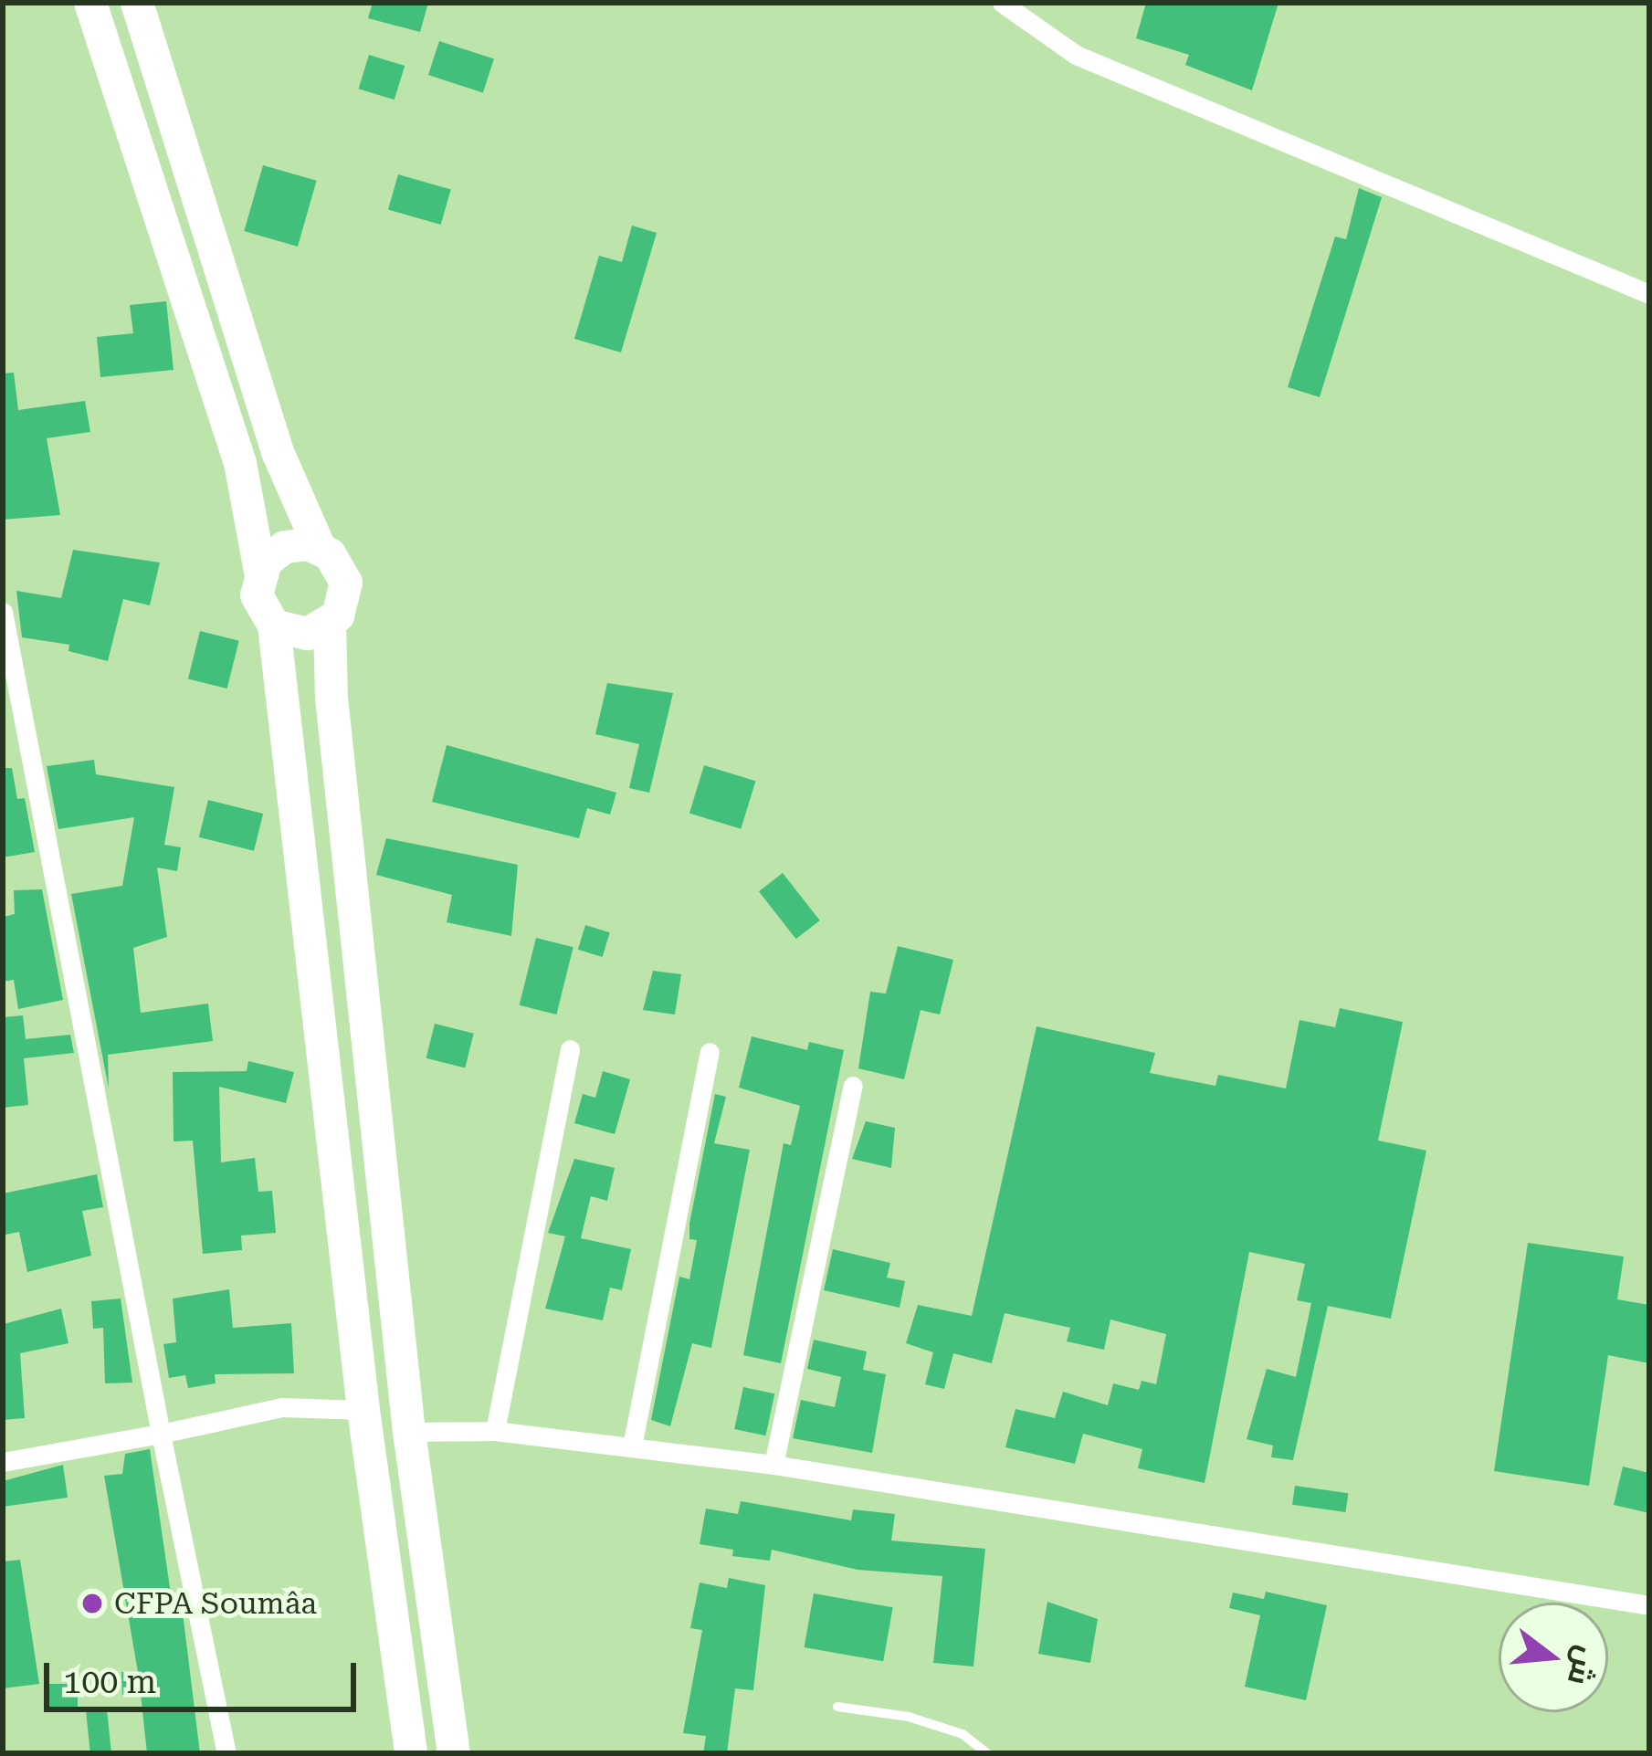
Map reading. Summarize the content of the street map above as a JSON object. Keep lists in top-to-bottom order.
{
  "places": ["CFPA Soumâa"],
  "scale_bar": "100 m",
  "north": "right"
}
